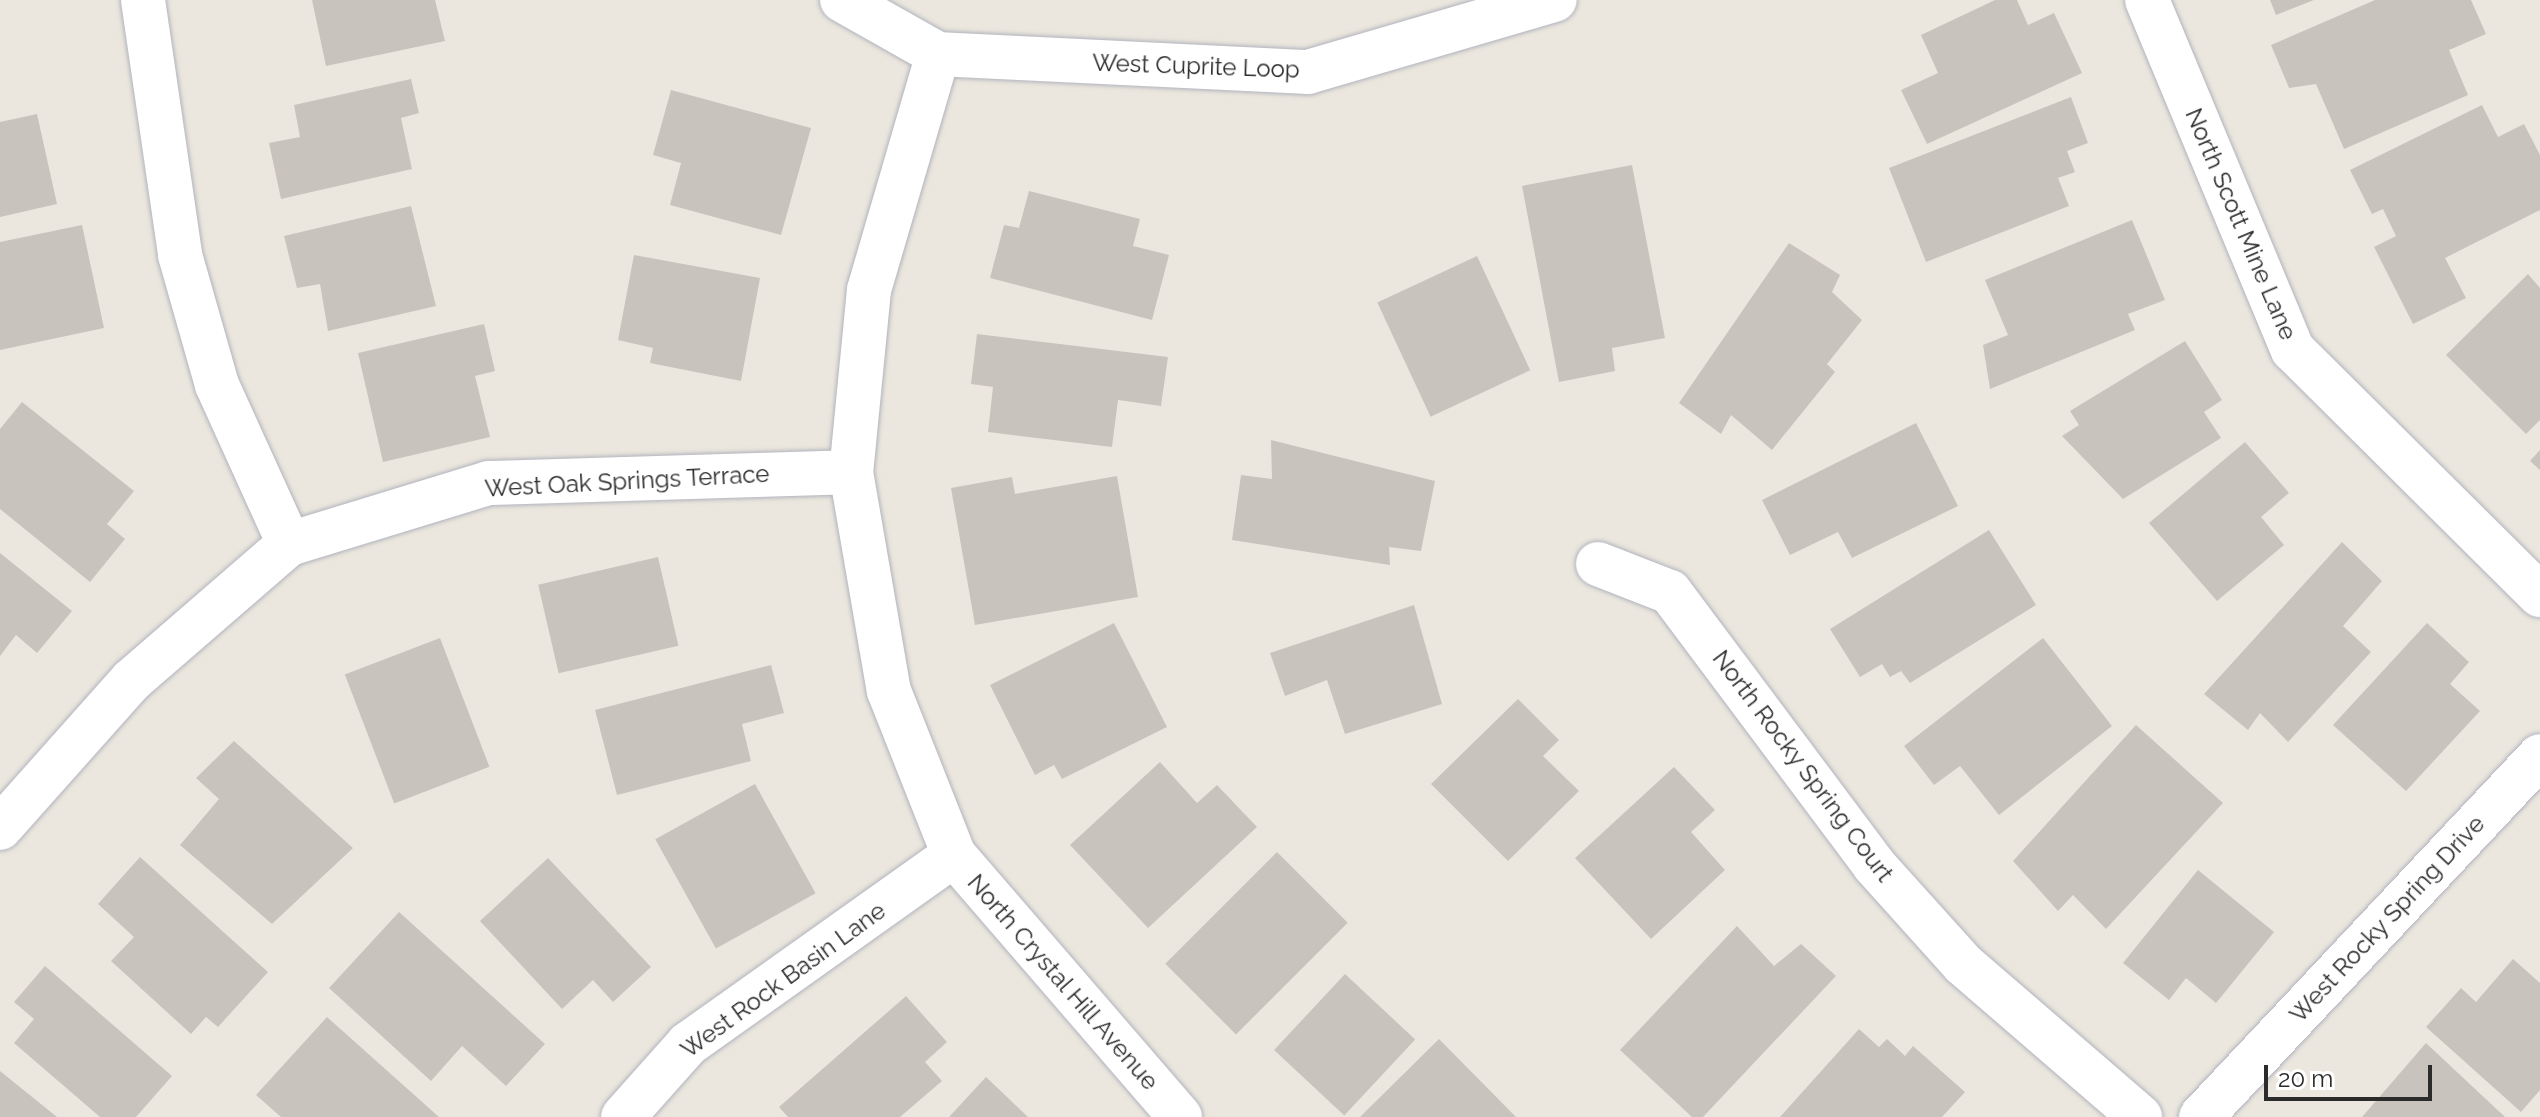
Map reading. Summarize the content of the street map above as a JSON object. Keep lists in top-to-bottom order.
{
  "streets": {
    "street": [
      "West Cuprite Loop",
      "North Scott Mine Lane",
      "West Oak Springs Terrace",
      "North Rocky Spring Court",
      "West Rocky Spring Drive",
      "West Rock Basin Lane",
      "North Crystal Hill Avenue"
    ]
  },
  "crossings": [
    ["West Cuprite Loop", "North Crystal Hill Avenue"],
    ["West Oak Springs Terrace", "North Crystal Hill Avenue"],
    ["West Rock Basin Lane", "North Crystal Hill Avenue"]
  ],
  "scale_bar": "20 m"
}
